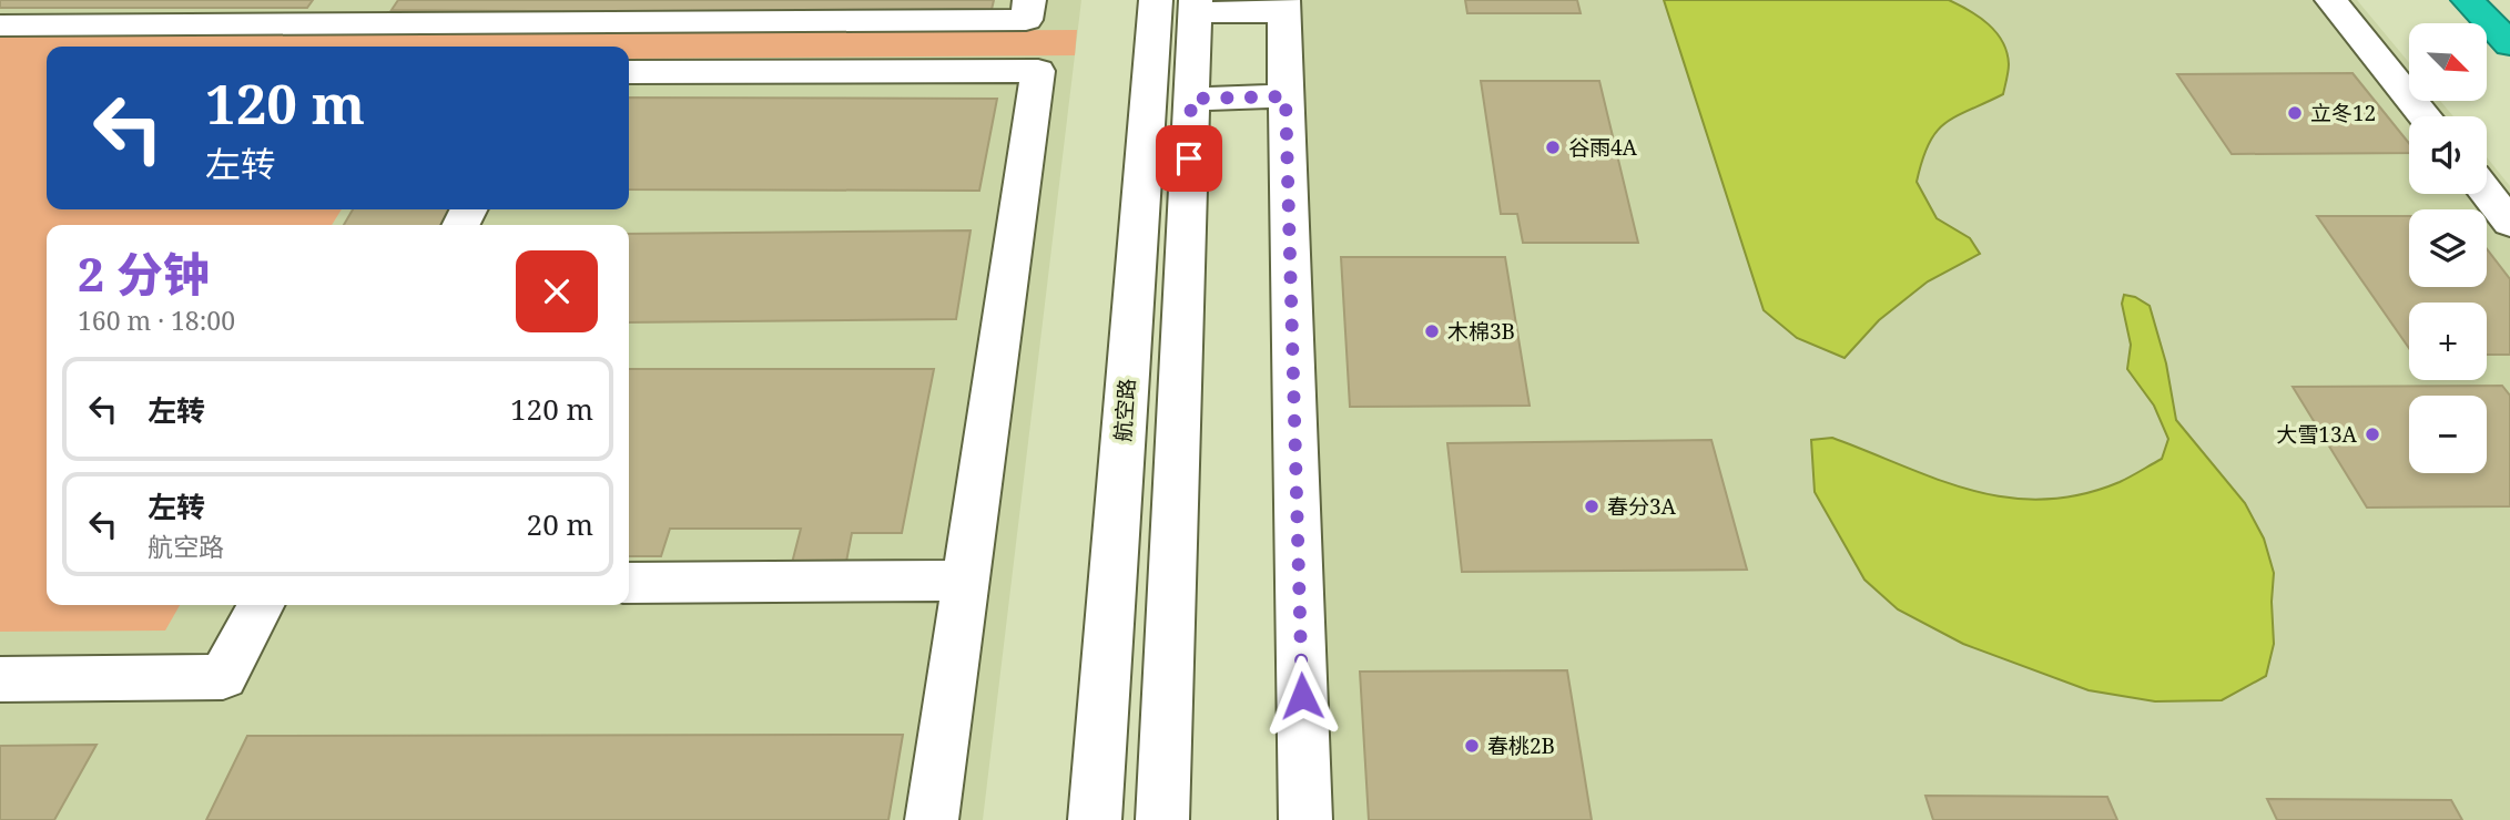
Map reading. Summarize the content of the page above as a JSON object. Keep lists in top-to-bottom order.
{
  "streets": {
    "street": ["航空路"]
  },
  "places": [
    "立冬12",
    "谷雨4A",
    "木棉3B",
    "大雪13A",
    "春分3A",
    "春桃2B"
  ],
  "north": "bottom right",
  "page": {
    "map_buttons": ["+", "−"],
    "turn": ["120 m", "左转"],
    "heading": ["2 分钟", "160 m · 18:00"],
    "list": [
      {
        "name": "左转",
        "value": "120 m"
      },
      {
        "name": "左转",
        "note": "航空路",
        "value": "20 m"
      }
    ]
  }
}
